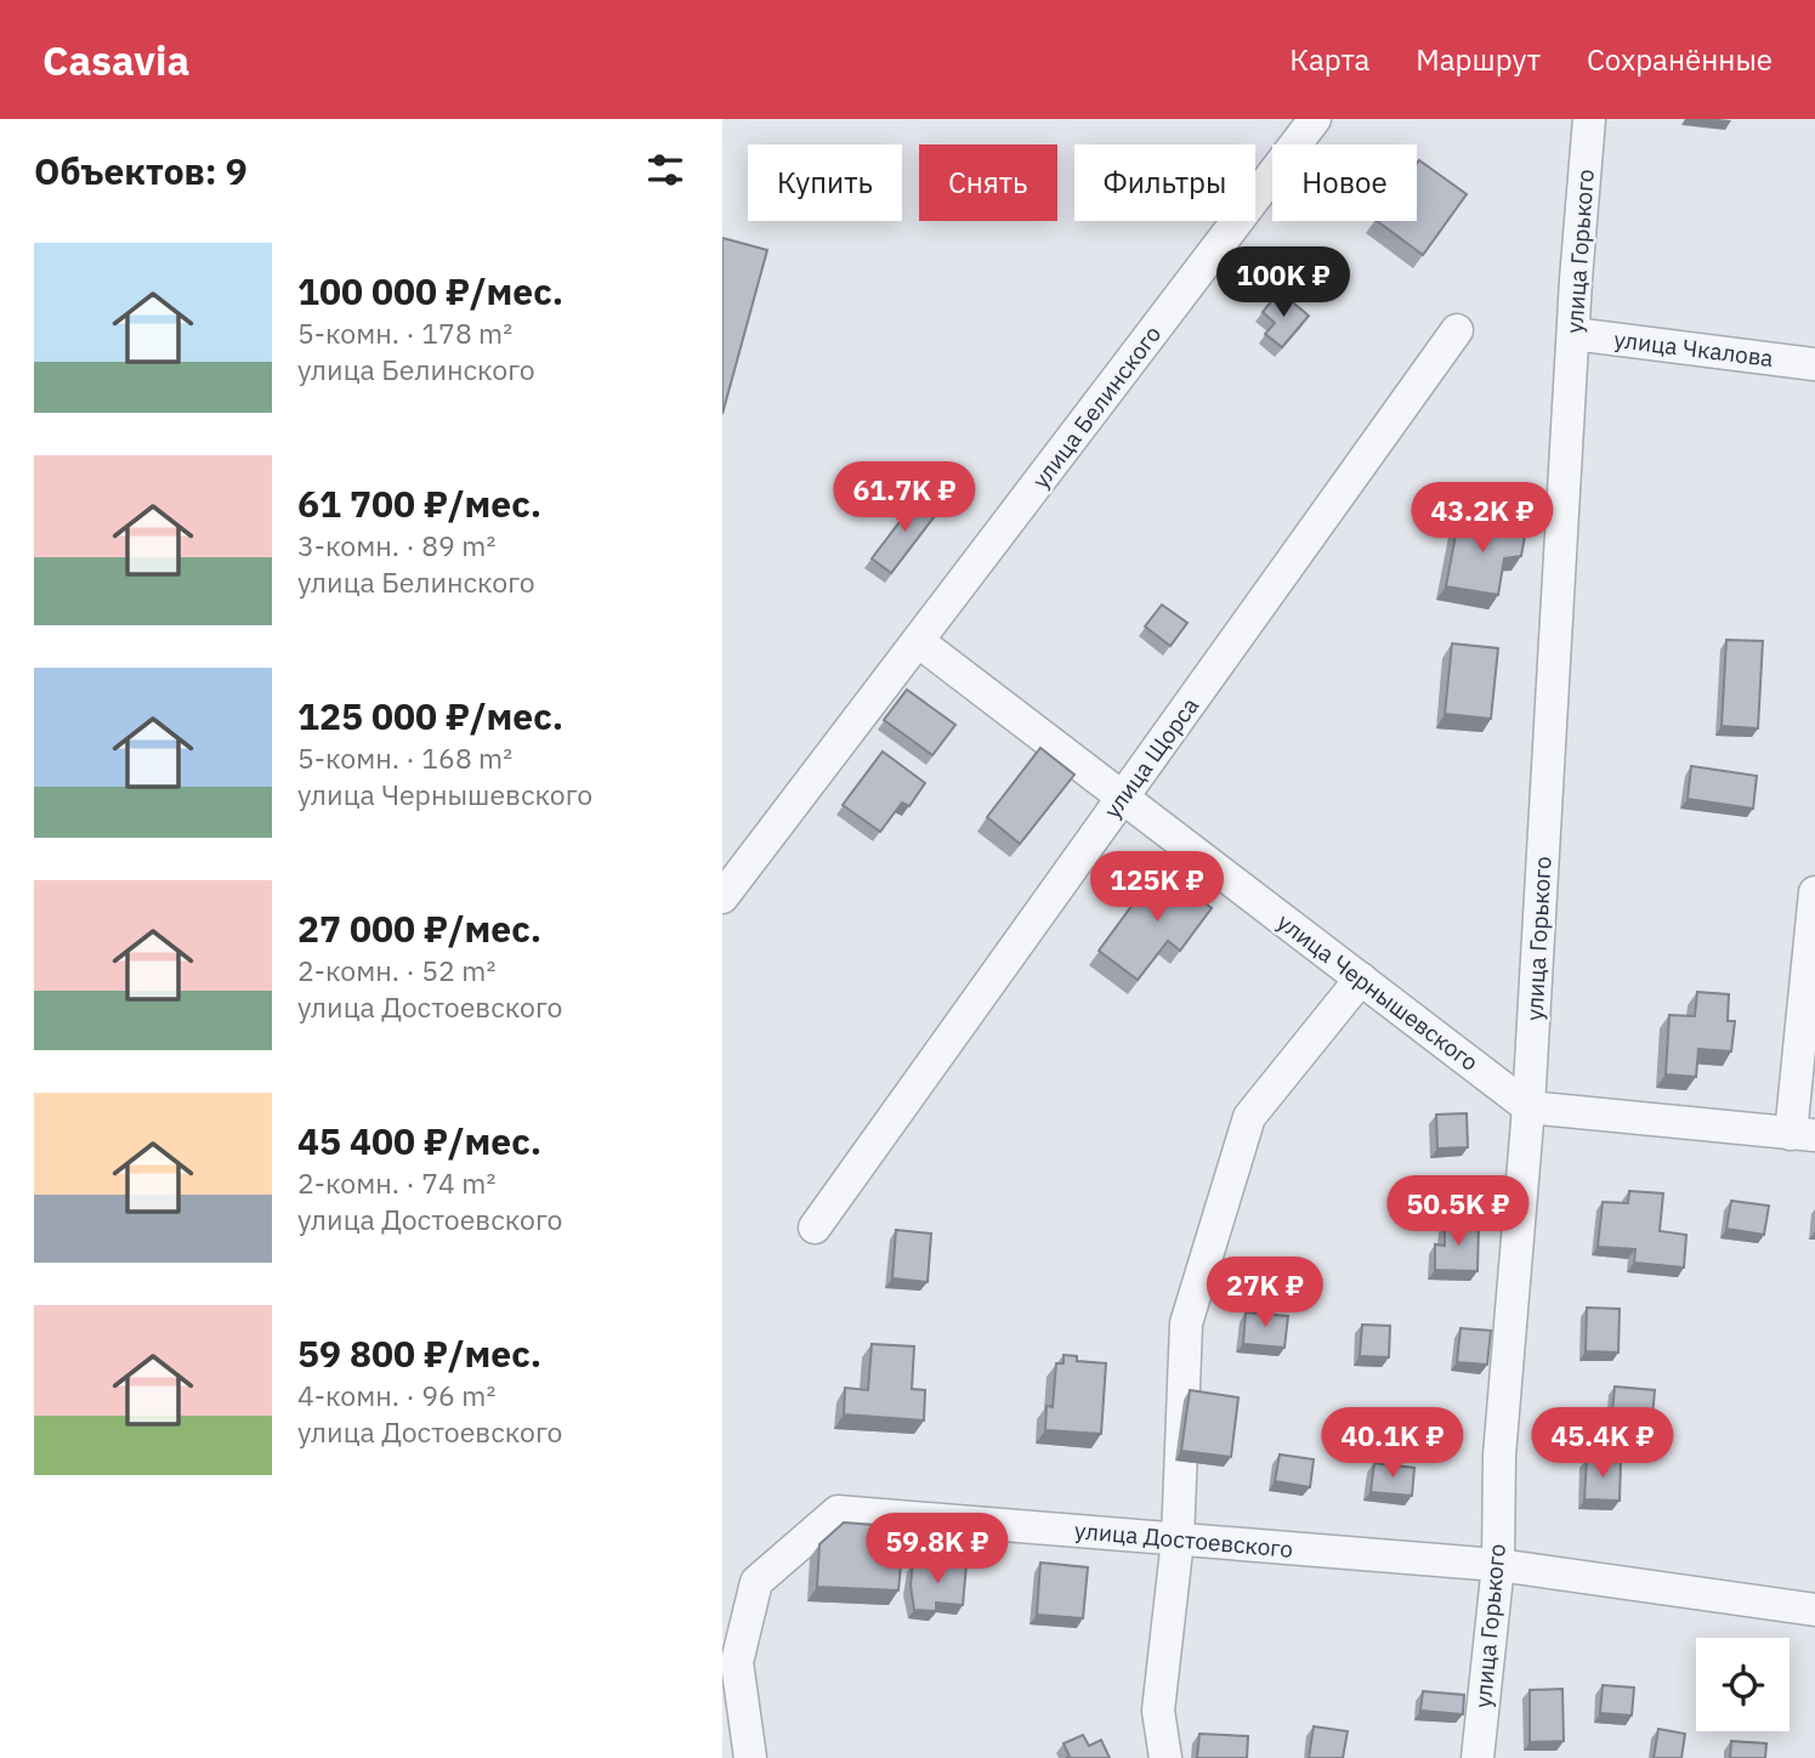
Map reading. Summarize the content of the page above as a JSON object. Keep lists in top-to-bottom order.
{
  "streets": {
    "street": [
      "улица Горького",
      "улица Чкалова",
      "улица Белинского",
      "улица Щорса",
      "улица Чернышевского",
      "улица Достоевского"
    ]
  },
  "crossings": [
    ["улица Горького", "улица Чкалова"],
    ["улица Горького", "улица Чернышевского"],
    ["улица Горького", "улица Достоевского"],
    ["улица Белинского", "улица Чернышевского"],
    ["улица Щорса", "улица Чернышевского"]
  ],
  "page": {
    "header": "Casavia",
    "nav": ["Карта", "Маршрут", "Сохранённые"],
    "heading": "Объектов: 9",
    "chip": [
      "Купить",
      "Снять",
      "Фильтры",
      "Новое"
    ],
    "list": [
      {
        "name": "100 000 ₽/мес.",
        "note": "5-комн. · 178 m² · улица Белинского"
      },
      {
        "name": "61 700 ₽/мес.",
        "note": "3-комн. · 89 m² · улица Белинского"
      },
      {
        "name": "125 000 ₽/мес.",
        "note": "5-комн. · 168 m² · улица Чернышевского"
      },
      {
        "name": "27 000 ₽/мес.",
        "note": "2-комн. · 52 m² · улица Достоевского"
      },
      {
        "name": "45 400 ₽/мес.",
        "note": "2-комн. · 74 m² · улица Достоевского"
      },
      {
        "name": "59 800 ₽/мес.",
        "note": "4-комн. · 96 m² · улица Достоевского"
      }
    ],
    "price": [
      "100K ₽",
      "61.7K ₽",
      "43.2K ₽",
      "125K ₽",
      "50.5K ₽",
      "27K ₽",
      "40.1K ₽",
      "45.4K ₽",
      "59.8K ₽"
    ]
  }
}
